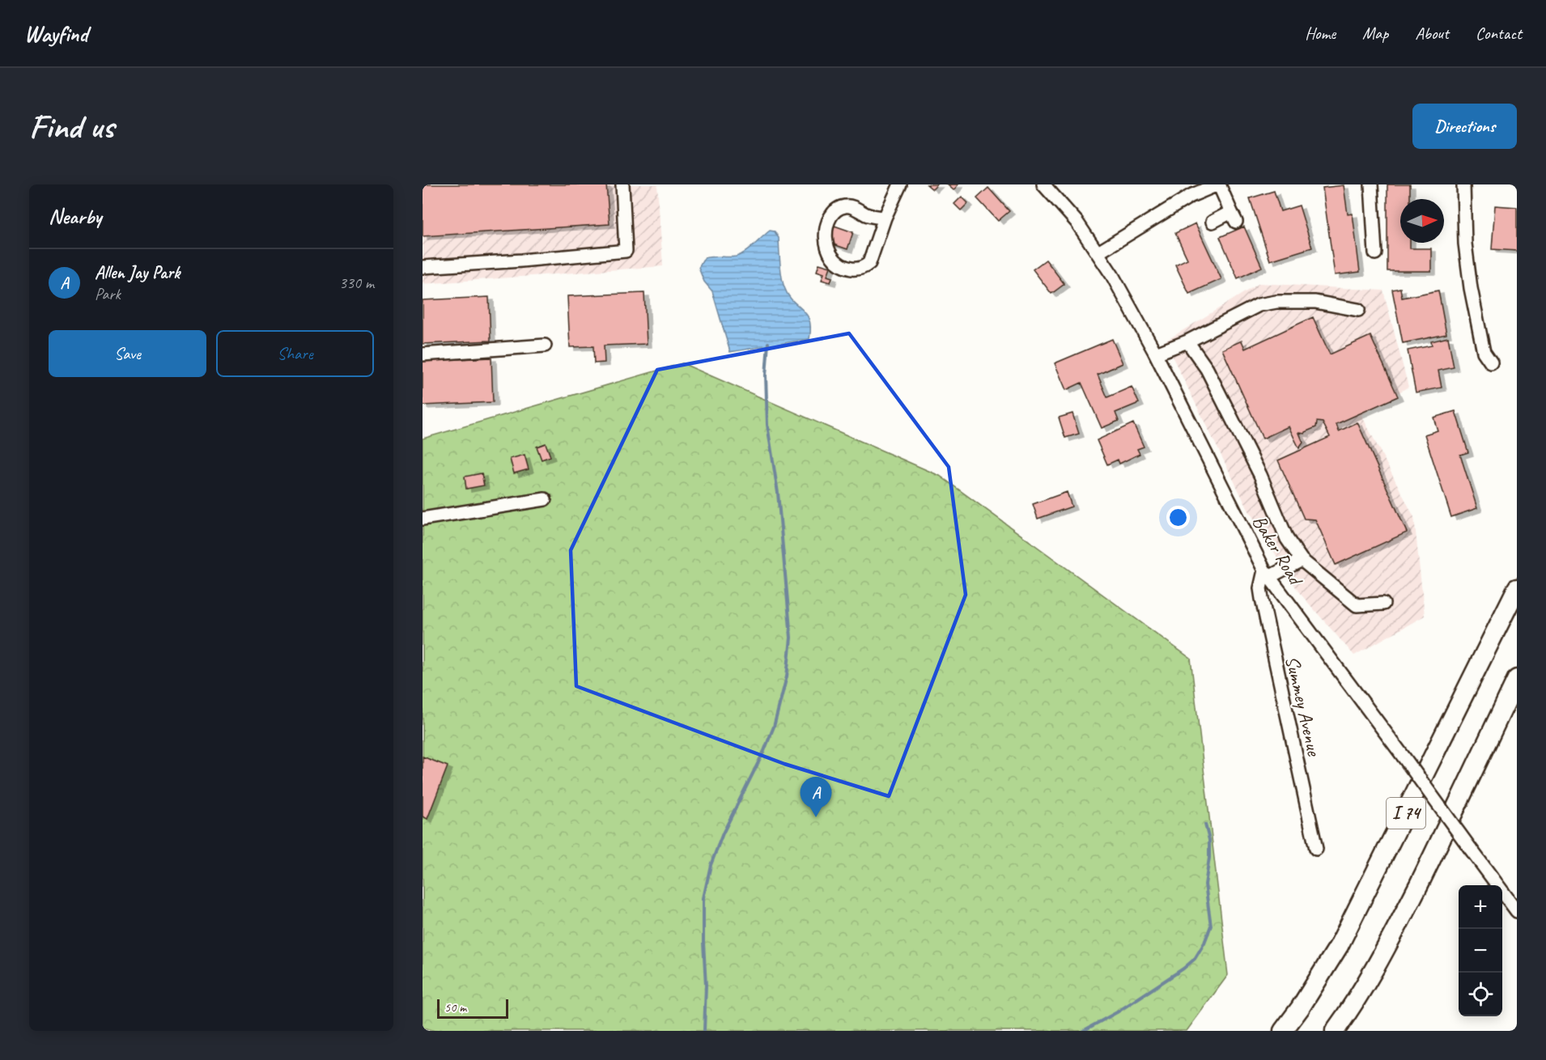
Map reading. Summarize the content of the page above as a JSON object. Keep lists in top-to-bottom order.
{
  "streets": {
    "highway": ["I 74"],
    "street": ["Baker Road", "Summey Avenue"]
  },
  "crossings": [
    ["Baker Road", "Summey Avenue"]
  ],
  "scale_bar": "50 m",
  "north": "right",
  "page": {
    "header": "Wayfind",
    "nav": [
      "Home",
      "Map",
      "About",
      "Contact"
    ],
    "buttons": [
      "Directions",
      ["Save", "Share"]
    ],
    "title": "Find us",
    "heading": "Nearby",
    "list": [
      {
        "mark": "A",
        "name": "Allen Jay Park",
        "note": "Park",
        "value": "330 m"
      }
    ],
    "pins": "A",
    "map_buttons": ["+", "−"],
    "scale": "50 m"
  }
}
